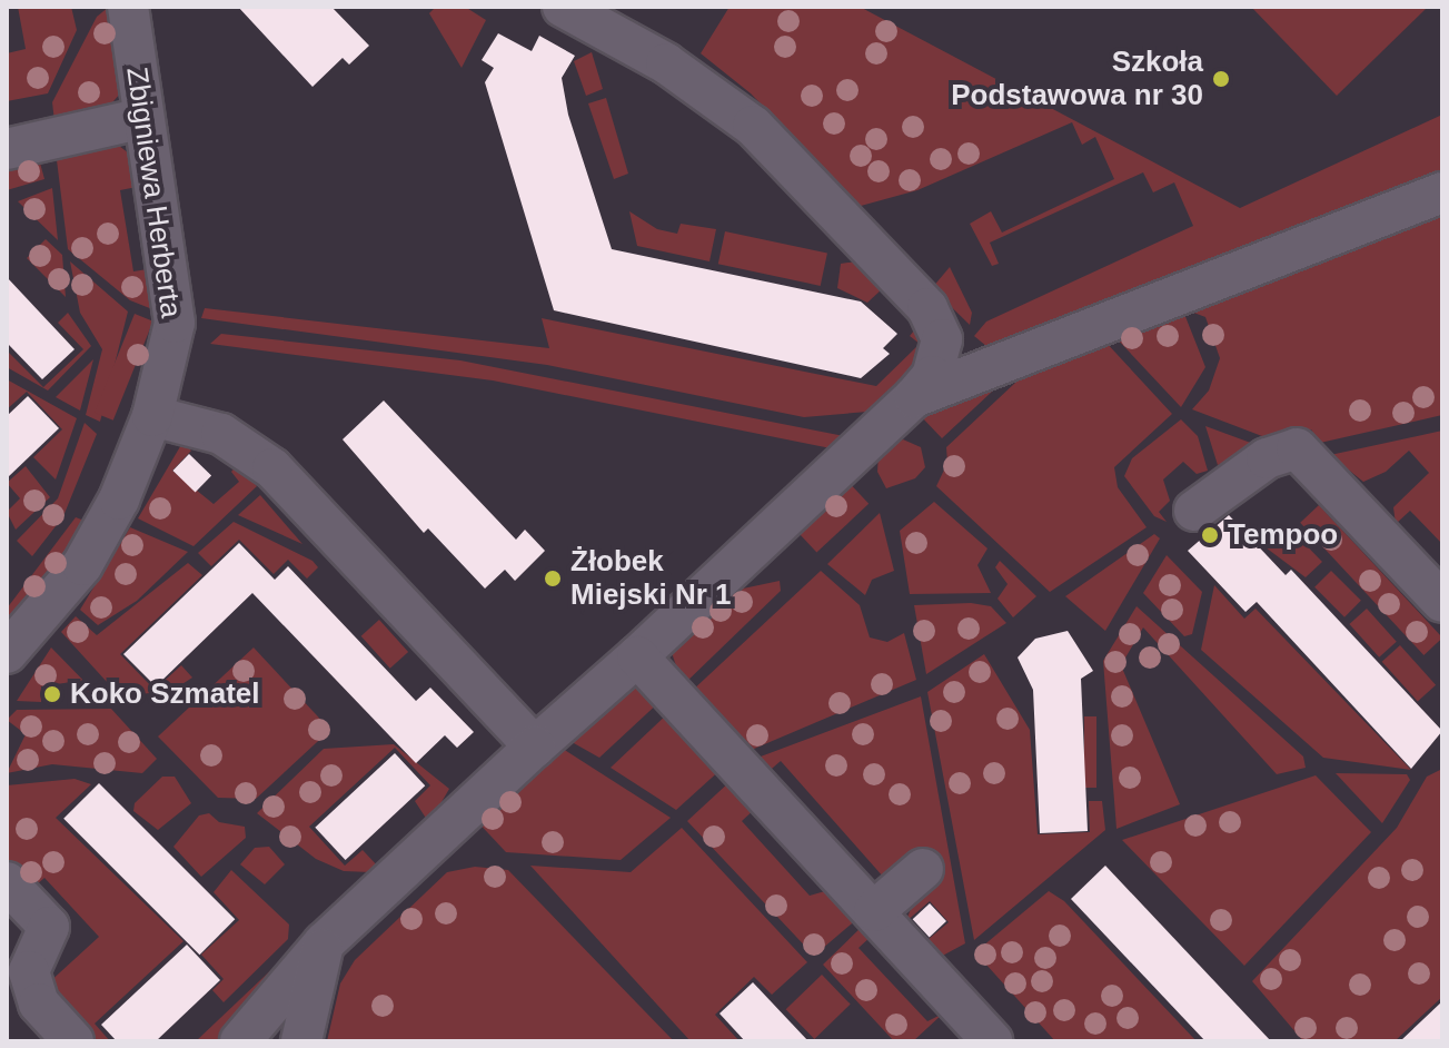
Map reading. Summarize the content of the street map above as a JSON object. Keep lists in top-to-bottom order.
{
  "streets": {
    "street": ["Zbigniewa Herberta"]
  },
  "places": [
    "Szkoła Podstawowa nr 30",
    "Tempoo",
    "Żłobek Miejski Nr 1",
    "Koko Szmatel"
  ]
}
